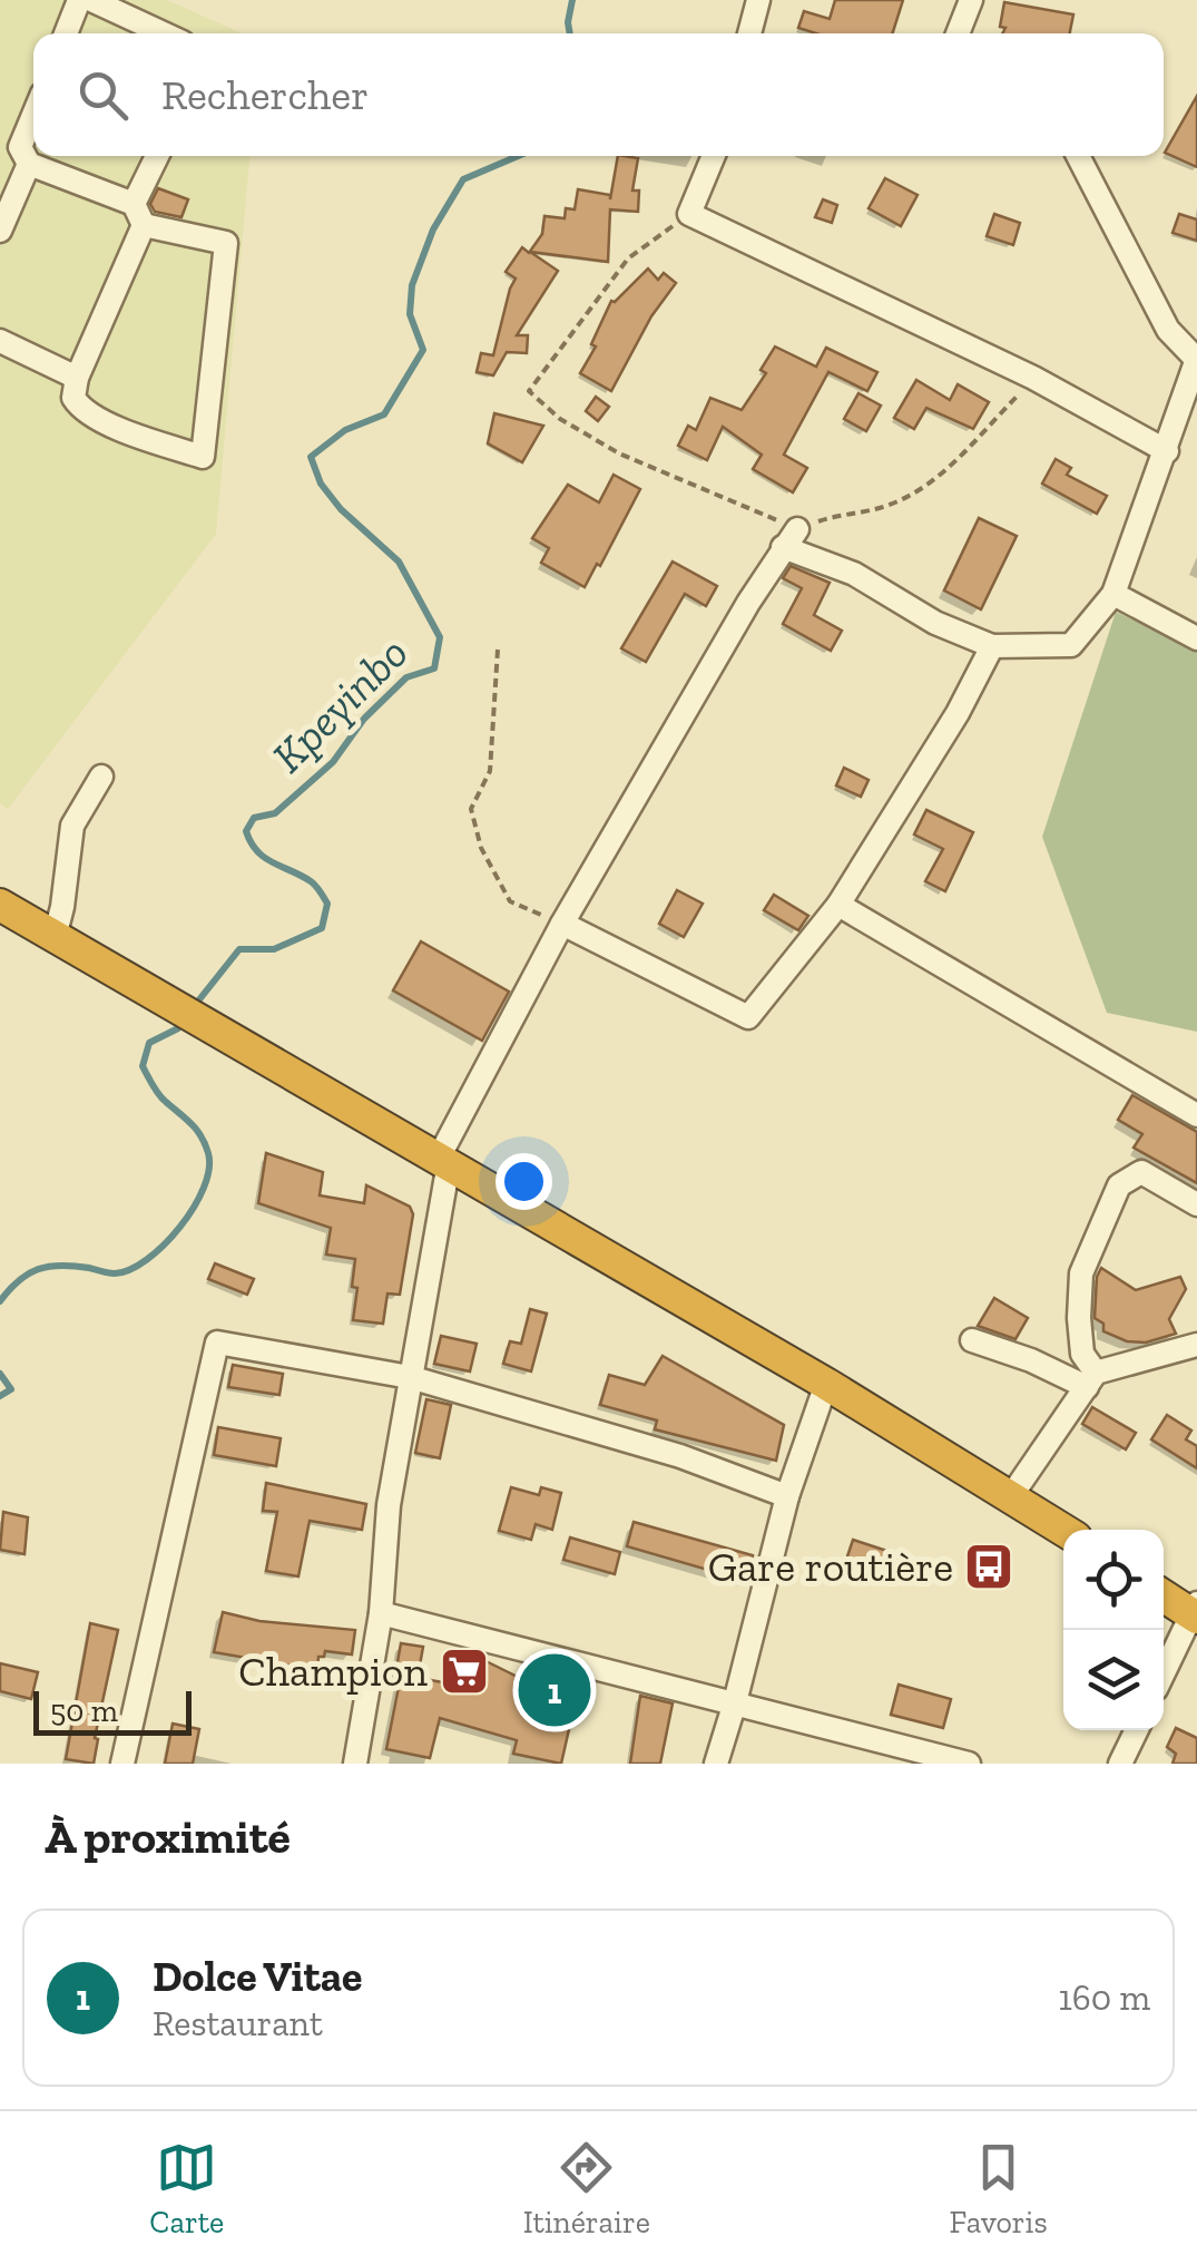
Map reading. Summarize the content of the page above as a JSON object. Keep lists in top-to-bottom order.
{
  "water": ["Kpeyinbo"],
  "places": {
    "bus stop": ["Gare routière"],
    "supermarket": ["Champion"]
  },
  "scale_bar": "50 m",
  "page": {
    "search": "Rechercher",
    "pins": "1",
    "scale": "50 m",
    "heading": "À proximité",
    "list": [
      {
        "mark": "1",
        "name": "Dolce Vitae",
        "note": "Restaurant",
        "value": "160 m"
      }
    ],
    "nav": ["Carte", "Itinéraire", "Favoris"]
  }
}
